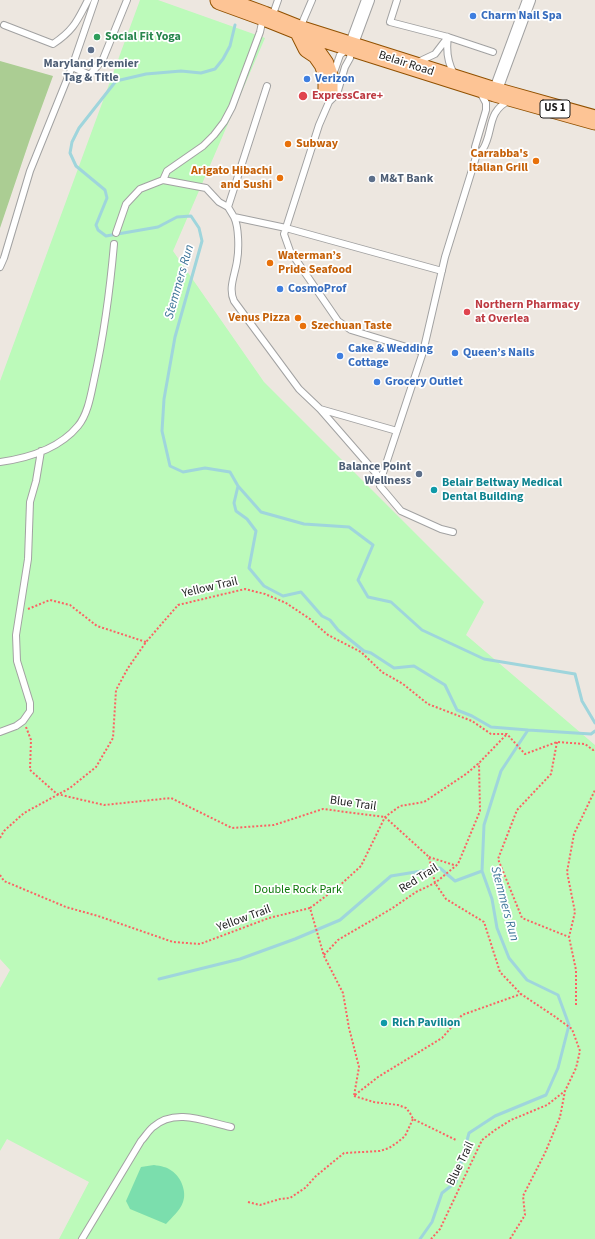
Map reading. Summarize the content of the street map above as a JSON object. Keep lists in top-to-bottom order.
{
  "streets": {
    "main road": ["Belair Road", "US 1"],
    "path": ["Yellow Trail", "Blue Trail", "Red Trail"]
  },
  "crossings": [
    ["Yellow Trail", "Blue Trail"],
    ["Blue Trail", "Red Trail"]
  ],
  "water": ["Stemmers Run"],
  "parks": ["Double Rock Park"],
  "places": [
    "Charm Nail Spa",
    "Social Fit Yoga",
    "Maryland Premier Tag & Title",
    "Verizon",
    "ExpressCare+",
    "Subway",
    "Carrabba's Italian Grill",
    "Arigato Hibachi and Sushi",
    "M&T Bank",
    "Waterman’s Pride Seafood",
    "CosmoProf",
    "Northern Pharmacy at Overlea",
    "Venus Pizza",
    "Szechuan Taste",
    "Queen’s Nails",
    "Cake & Wedding Cottage",
    "Grocery Outlet",
    "Balance Point Wellness",
    "Belair Beltway Medical Dental Building",
    "Rich Pavilion"
  ]
}
